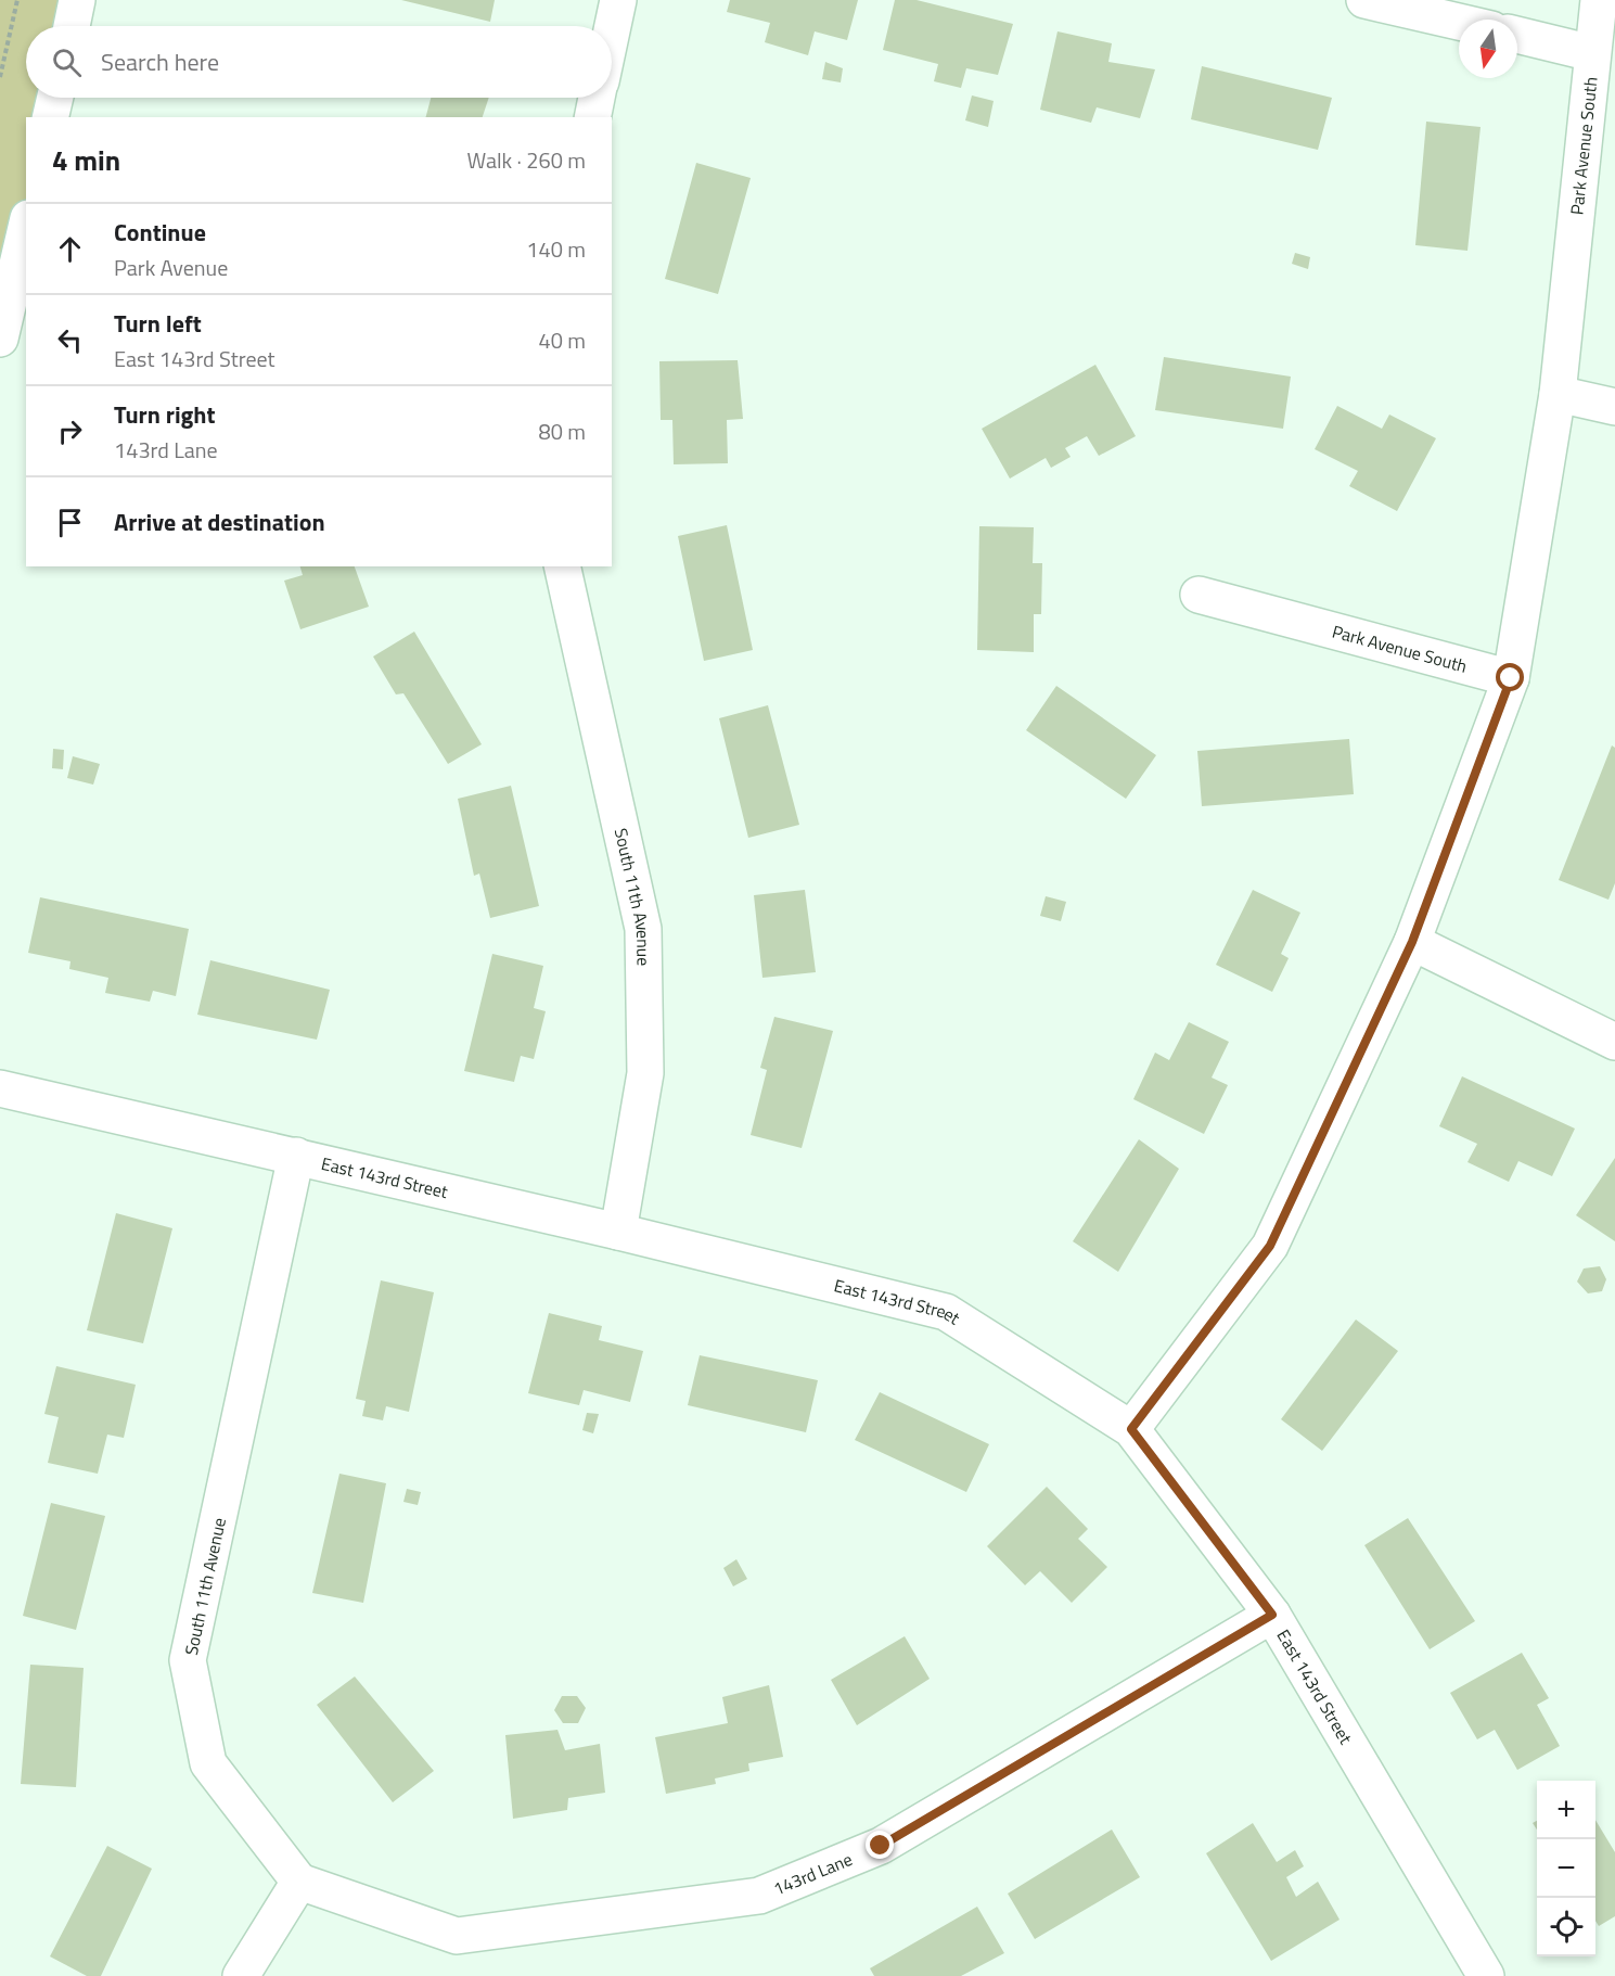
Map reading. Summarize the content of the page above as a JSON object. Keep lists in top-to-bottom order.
{
  "streets": {
    "street": [
      "Park Avenue South",
      "South 11th Avenue",
      "East 143rd Street",
      "143rd Lane"
    ]
  },
  "crossings": [
    ["South 11th Avenue", "East 143rd Street"],
    ["South 11th Avenue", "143rd Lane"],
    ["East 143rd Street", "143rd Lane"]
  ],
  "north": "bottom",
  "page": {
    "search": "Search here",
    "heading": ["4 min", "Walk · 260 m"],
    "list": [
      ["Continue", "Park Avenue", "140 m"],
      ["Turn left", "East 143rd Street", "40 m"],
      ["Turn right", "143rd Lane", "80 m"],
      "Arrive at destination"
    ],
    "map_buttons": ["+", "−"]
  }
}
